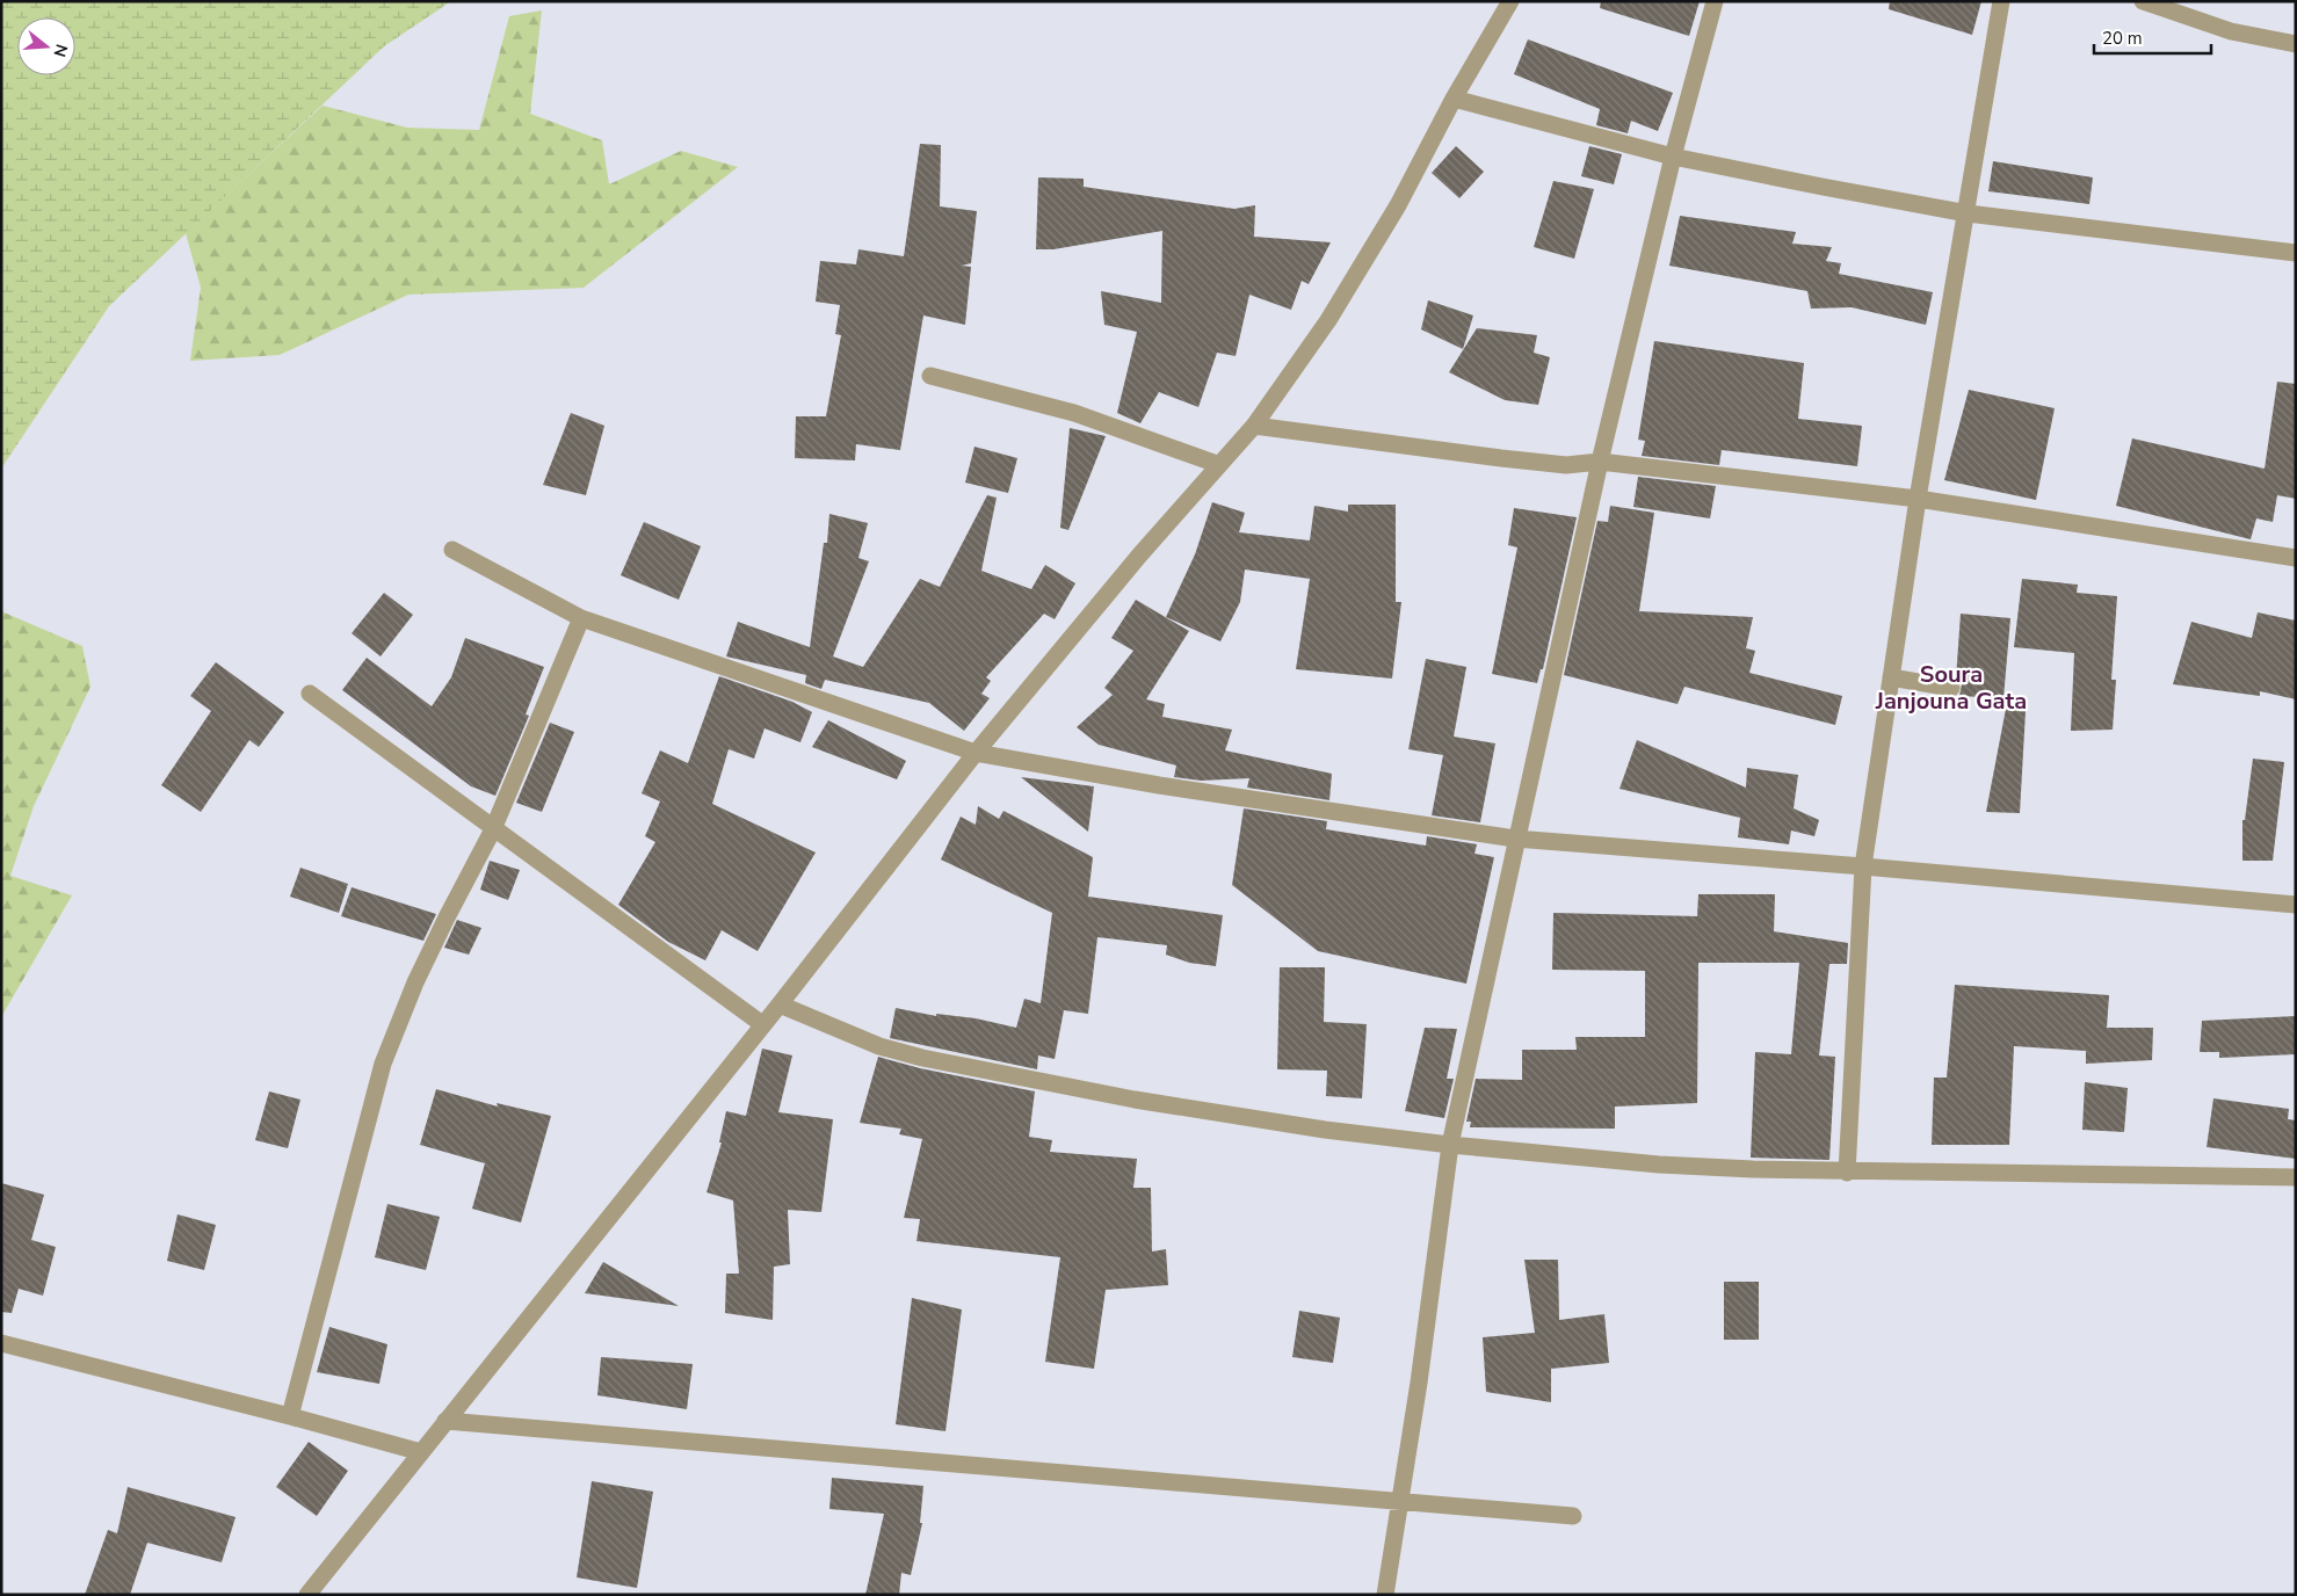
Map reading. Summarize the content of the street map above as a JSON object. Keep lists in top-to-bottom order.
{
  "districts": ["Soura Janjouna Gata"],
  "scale_bar": "20 m",
  "north": "right"
}
